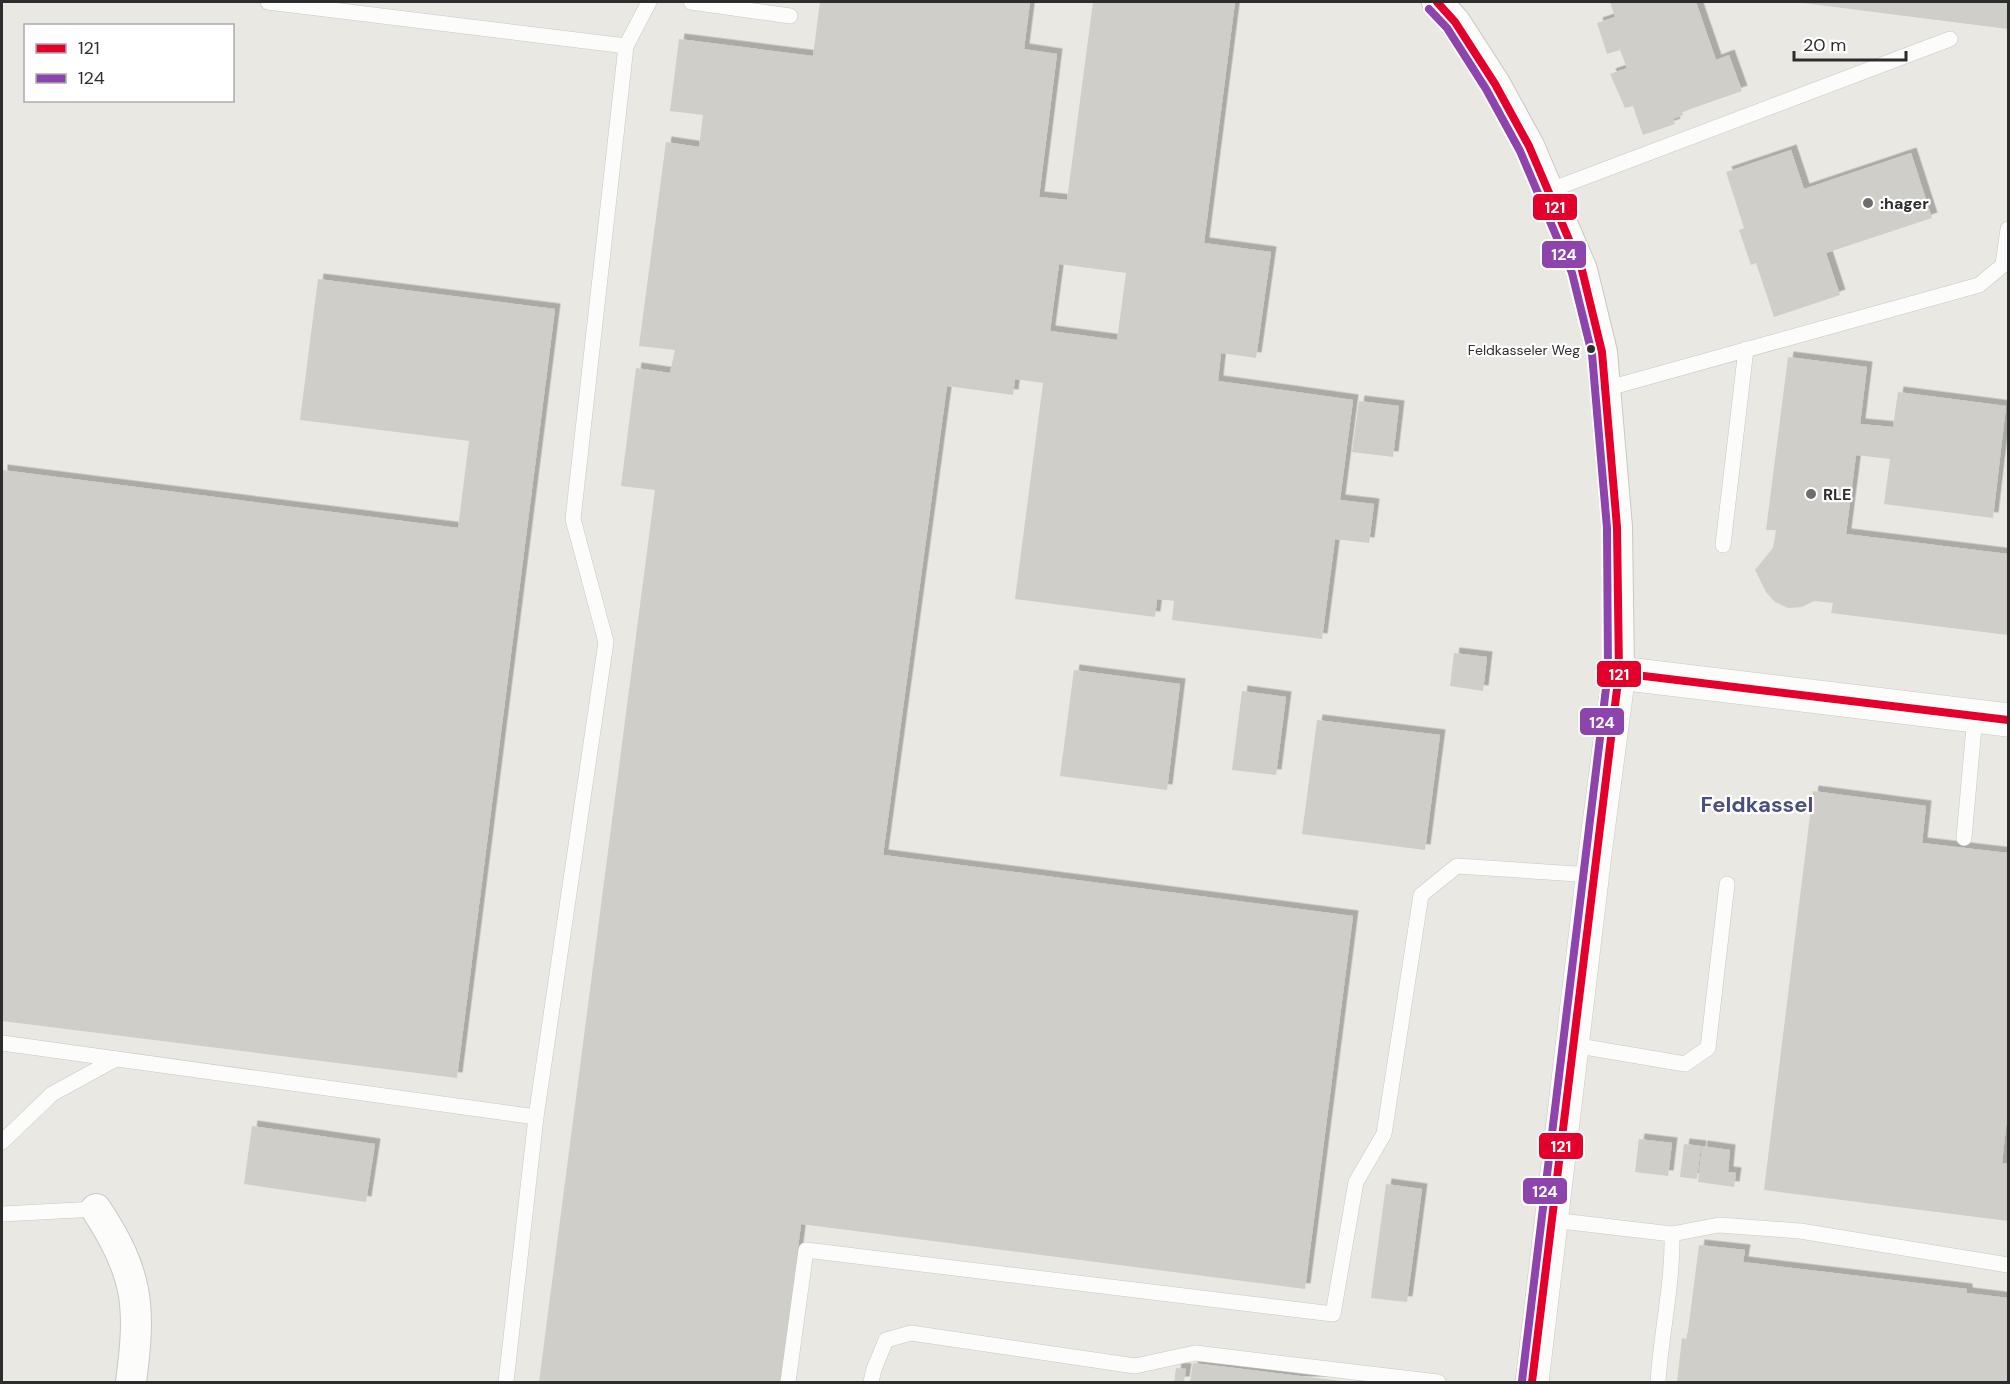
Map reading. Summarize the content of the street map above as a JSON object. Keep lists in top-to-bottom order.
{
  "districts": ["Feldkassel"],
  "places": [":hager", "Feldkasseler Weg", "RLE"],
  "lines": ["transit line 121", "transit line 124"],
  "legend": ["121", "124"],
  "scale_bar": "20 m"
}
